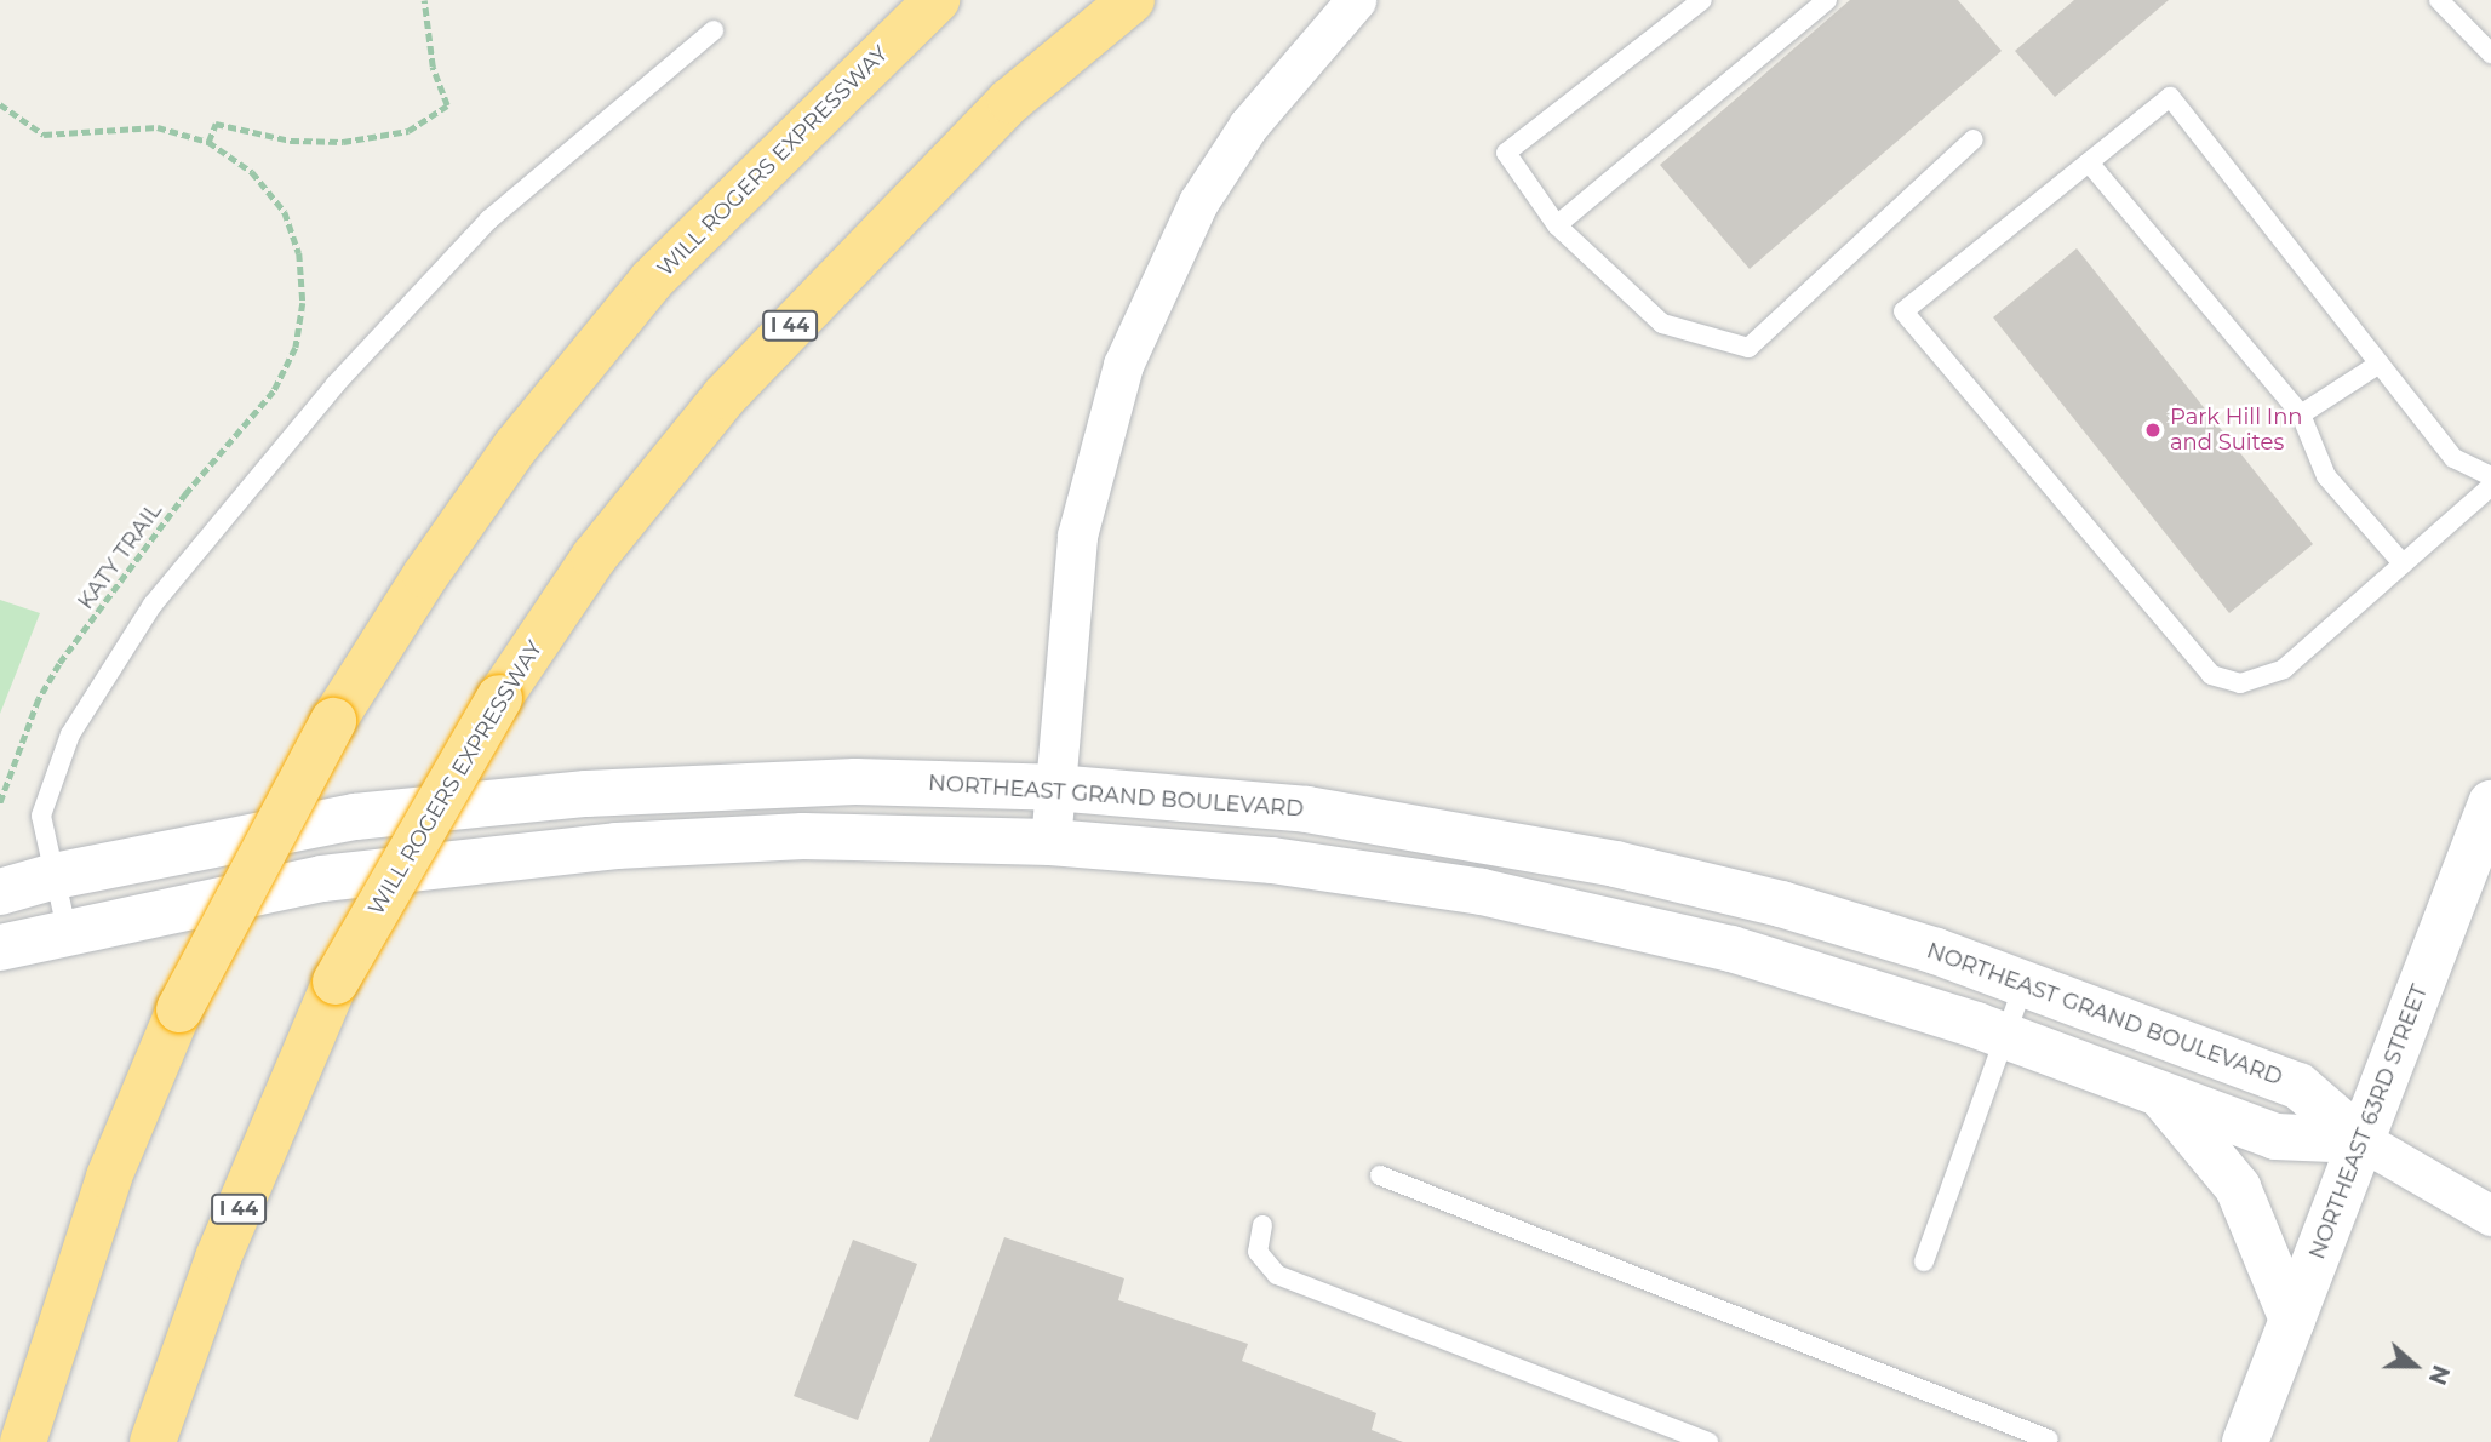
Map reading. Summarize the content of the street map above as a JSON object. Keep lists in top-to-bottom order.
{
  "streets": {
    "highway": ["WILL ROGERS EXPRESSWAY", "I 44"],
    "street": ["NORTHEAST GRAND BOULEVARD", "NORTHEAST 63RD STREET"],
    "path": ["KATY TRAIL"]
  },
  "crossings": [
    ["NORTHEAST GRAND BOULEVARD", "NORTHEAST 63RD STREET"]
  ],
  "places": ["Park Hill Inn and Suites"],
  "north": "right"
}
